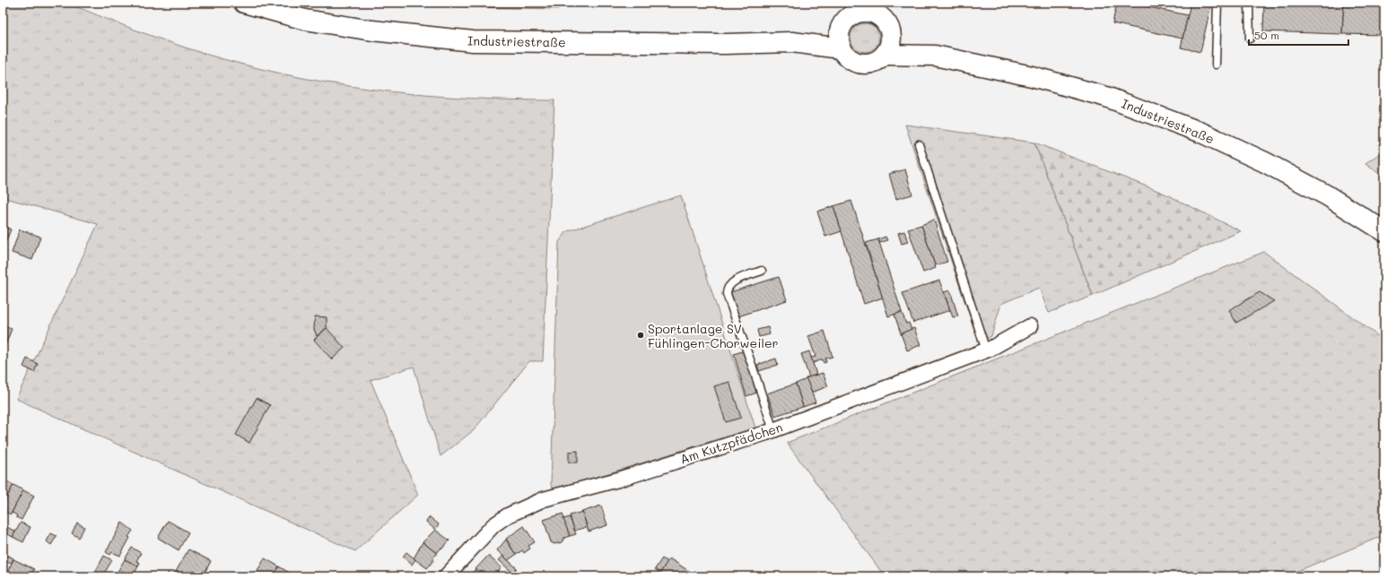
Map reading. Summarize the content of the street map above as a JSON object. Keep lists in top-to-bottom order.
{
  "streets": {
    "main road": ["Industriestraße"],
    "street": ["Am Kutzpfädchen"]
  },
  "places": ["Sportanlage SV Fühlingen-Chorweiler"],
  "scale_bar": "50 m"
}
